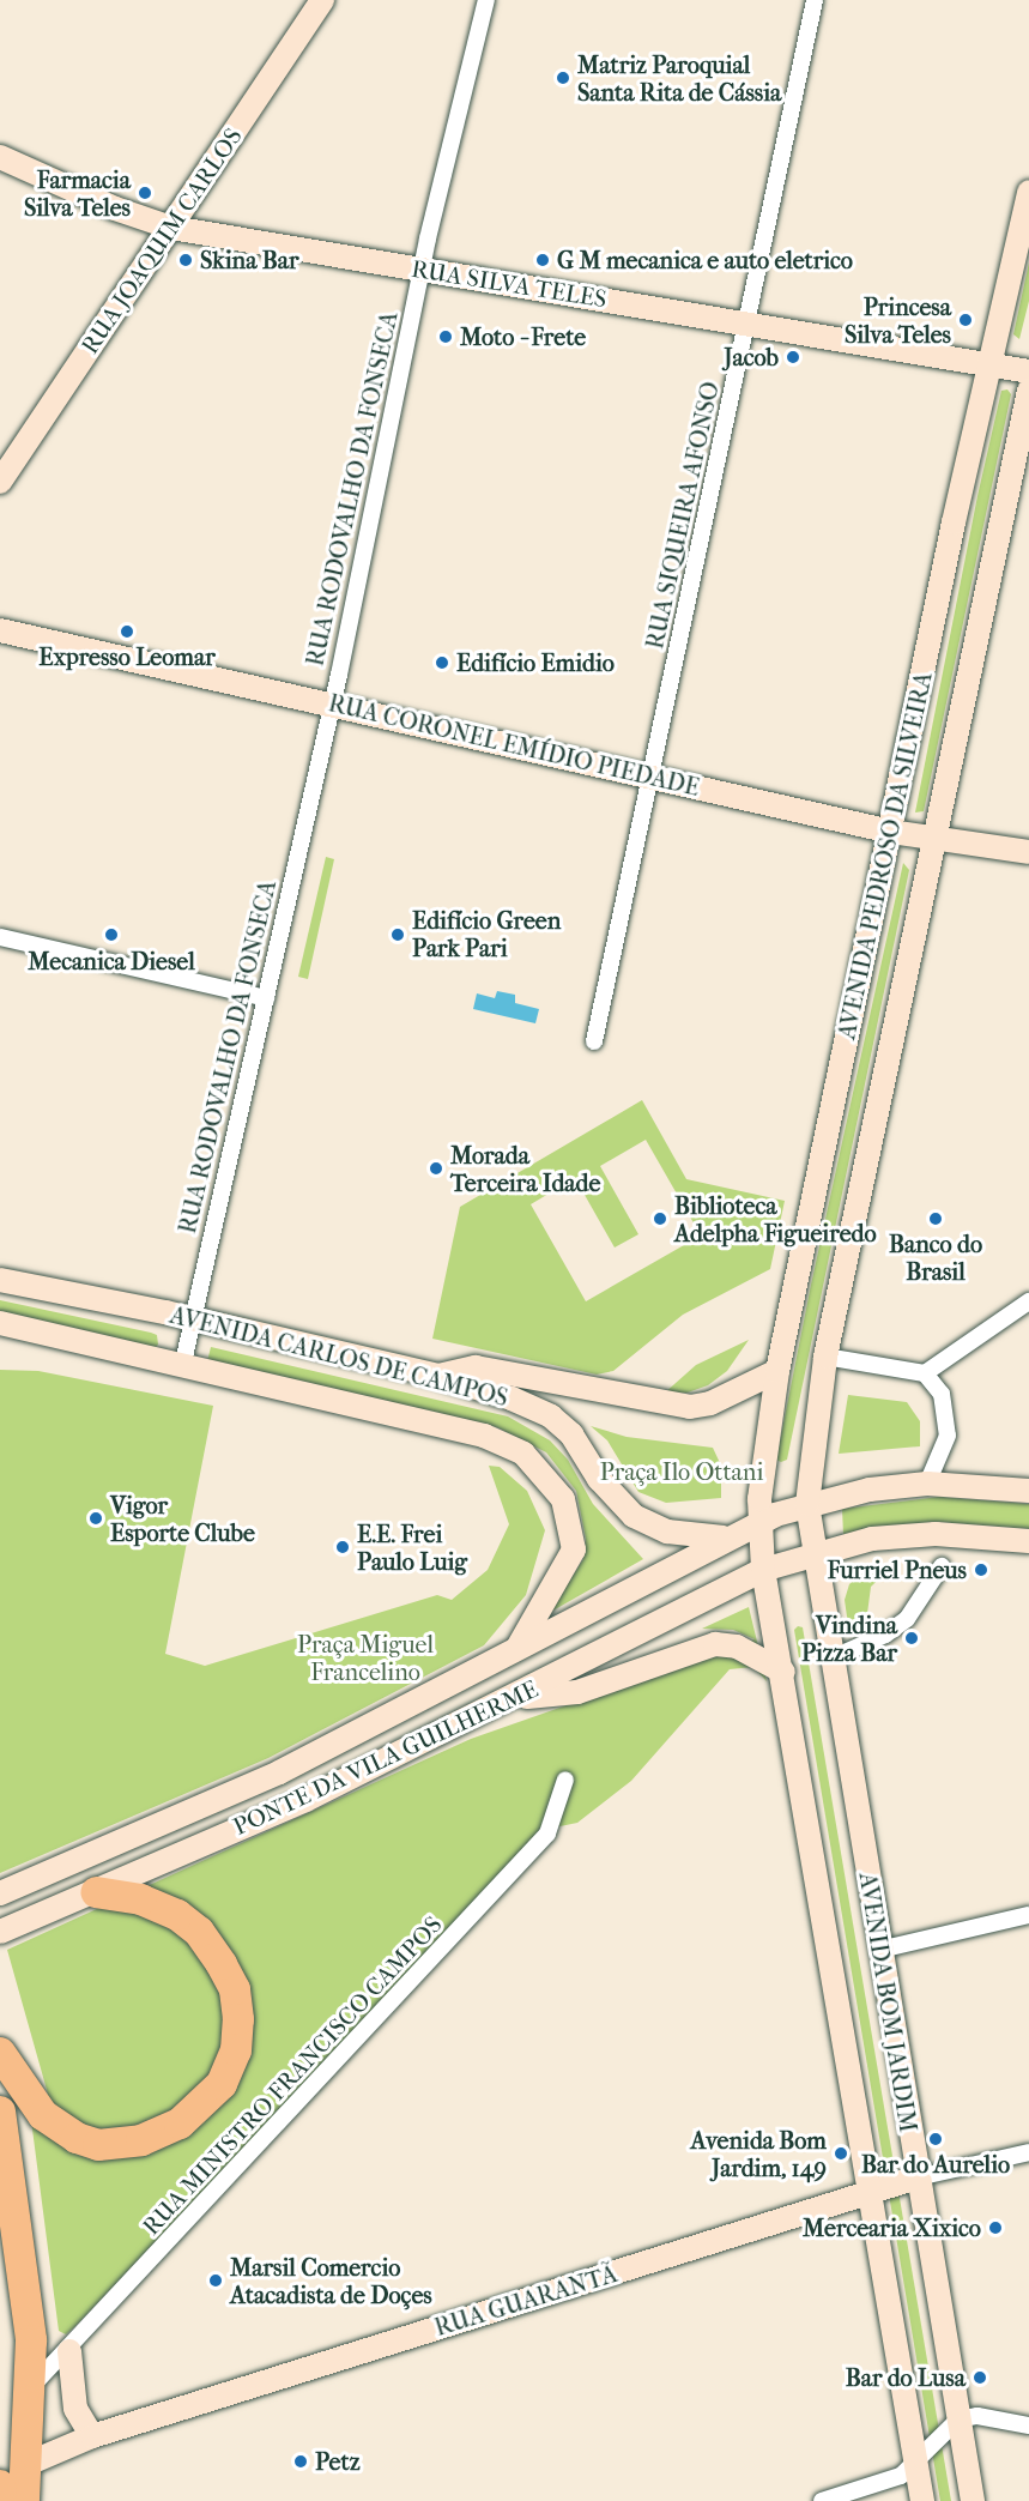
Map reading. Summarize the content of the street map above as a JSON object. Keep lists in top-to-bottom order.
{
  "streets": {
    "main road": [
      "RUA JOAQUIM CARLOS",
      "RUA SILVA TELES",
      "RUA CORONEL EMÍDIO PIEDADE",
      "AVENIDA PEDROSO DA SILVEIRA",
      "AVENIDA CARLOS DE CAMPOS",
      "PONTE DA VILA GUILHERME",
      "AVENIDA BOM JARDIM",
      "RUA GUARANTÃ"
    ],
    "street": ["RUA RODOVALHO DA FONSECA", "RUA SIQUEIRA AFONSO", "RUA MINISTRO FRANCISCO CAMPOS"]
  },
  "crossings": [
    ["RUA JOAQUIM CARLOS", "RUA SILVA TELES"],
    ["RUA SILVA TELES", "RUA RODOVALHO DA FONSECA"],
    ["RUA SILVA TELES", "RUA SIQUEIRA AFONSO"],
    ["RUA SILVA TELES", "AVENIDA PEDROSO DA SILVEIRA"],
    ["RUA RODOVALHO DA FONSECA", "RUA CORONEL EMÍDIO PIEDADE"],
    ["RUA RODOVALHO DA FONSECA", "AVENIDA CARLOS DE CAMPOS"],
    ["RUA SIQUEIRA AFONSO", "RUA CORONEL EMÍDIO PIEDADE"],
    ["RUA CORONEL EMÍDIO PIEDADE", "AVENIDA PEDROSO DA SILVEIRA"],
    ["AVENIDA PEDROSO DA SILVEIRA", "AVENIDA BOM JARDIM"],
    ["AVENIDA CARLOS DE CAMPOS", "PONTE DA VILA GUILHERME"],
    ["PONTE DA VILA GUILHERME", "AVENIDA BOM JARDIM"],
    ["AVENIDA BOM JARDIM", "RUA GUARANTÃ"]
  ],
  "parks": ["Praça Ilo Ottani", "Praça Miguel Francelino"],
  "places": [
    "Matriz Paroquial Santa Rita de Cássia",
    "Farmacia Silva Teles",
    "Skina Bar",
    "G M mecanica e auto eletrico",
    "Princesa Silva Teles",
    "Moto - Frete",
    "Jacob",
    "Expresso Leomar",
    "Edifício Emidio",
    "Mecanica Diesel",
    "Edifício Green Park Pari",
    "Morada Terceira Idade",
    "Biblioteca Adelpha Figueiredo",
    "Banco do Brasil",
    "Vigor Esporte Clube",
    "E.E. Frei Paulo Luig",
    "Furriel Pneus",
    "Vindina Pizza Bar",
    "Bar do Aurelio",
    "Avenida Bom Jardim, 149",
    "Mercearia Xixico",
    "Marsil Comercio Atacadista de Doçes",
    "Bar do Lusa",
    "Petz"
  ]
}
